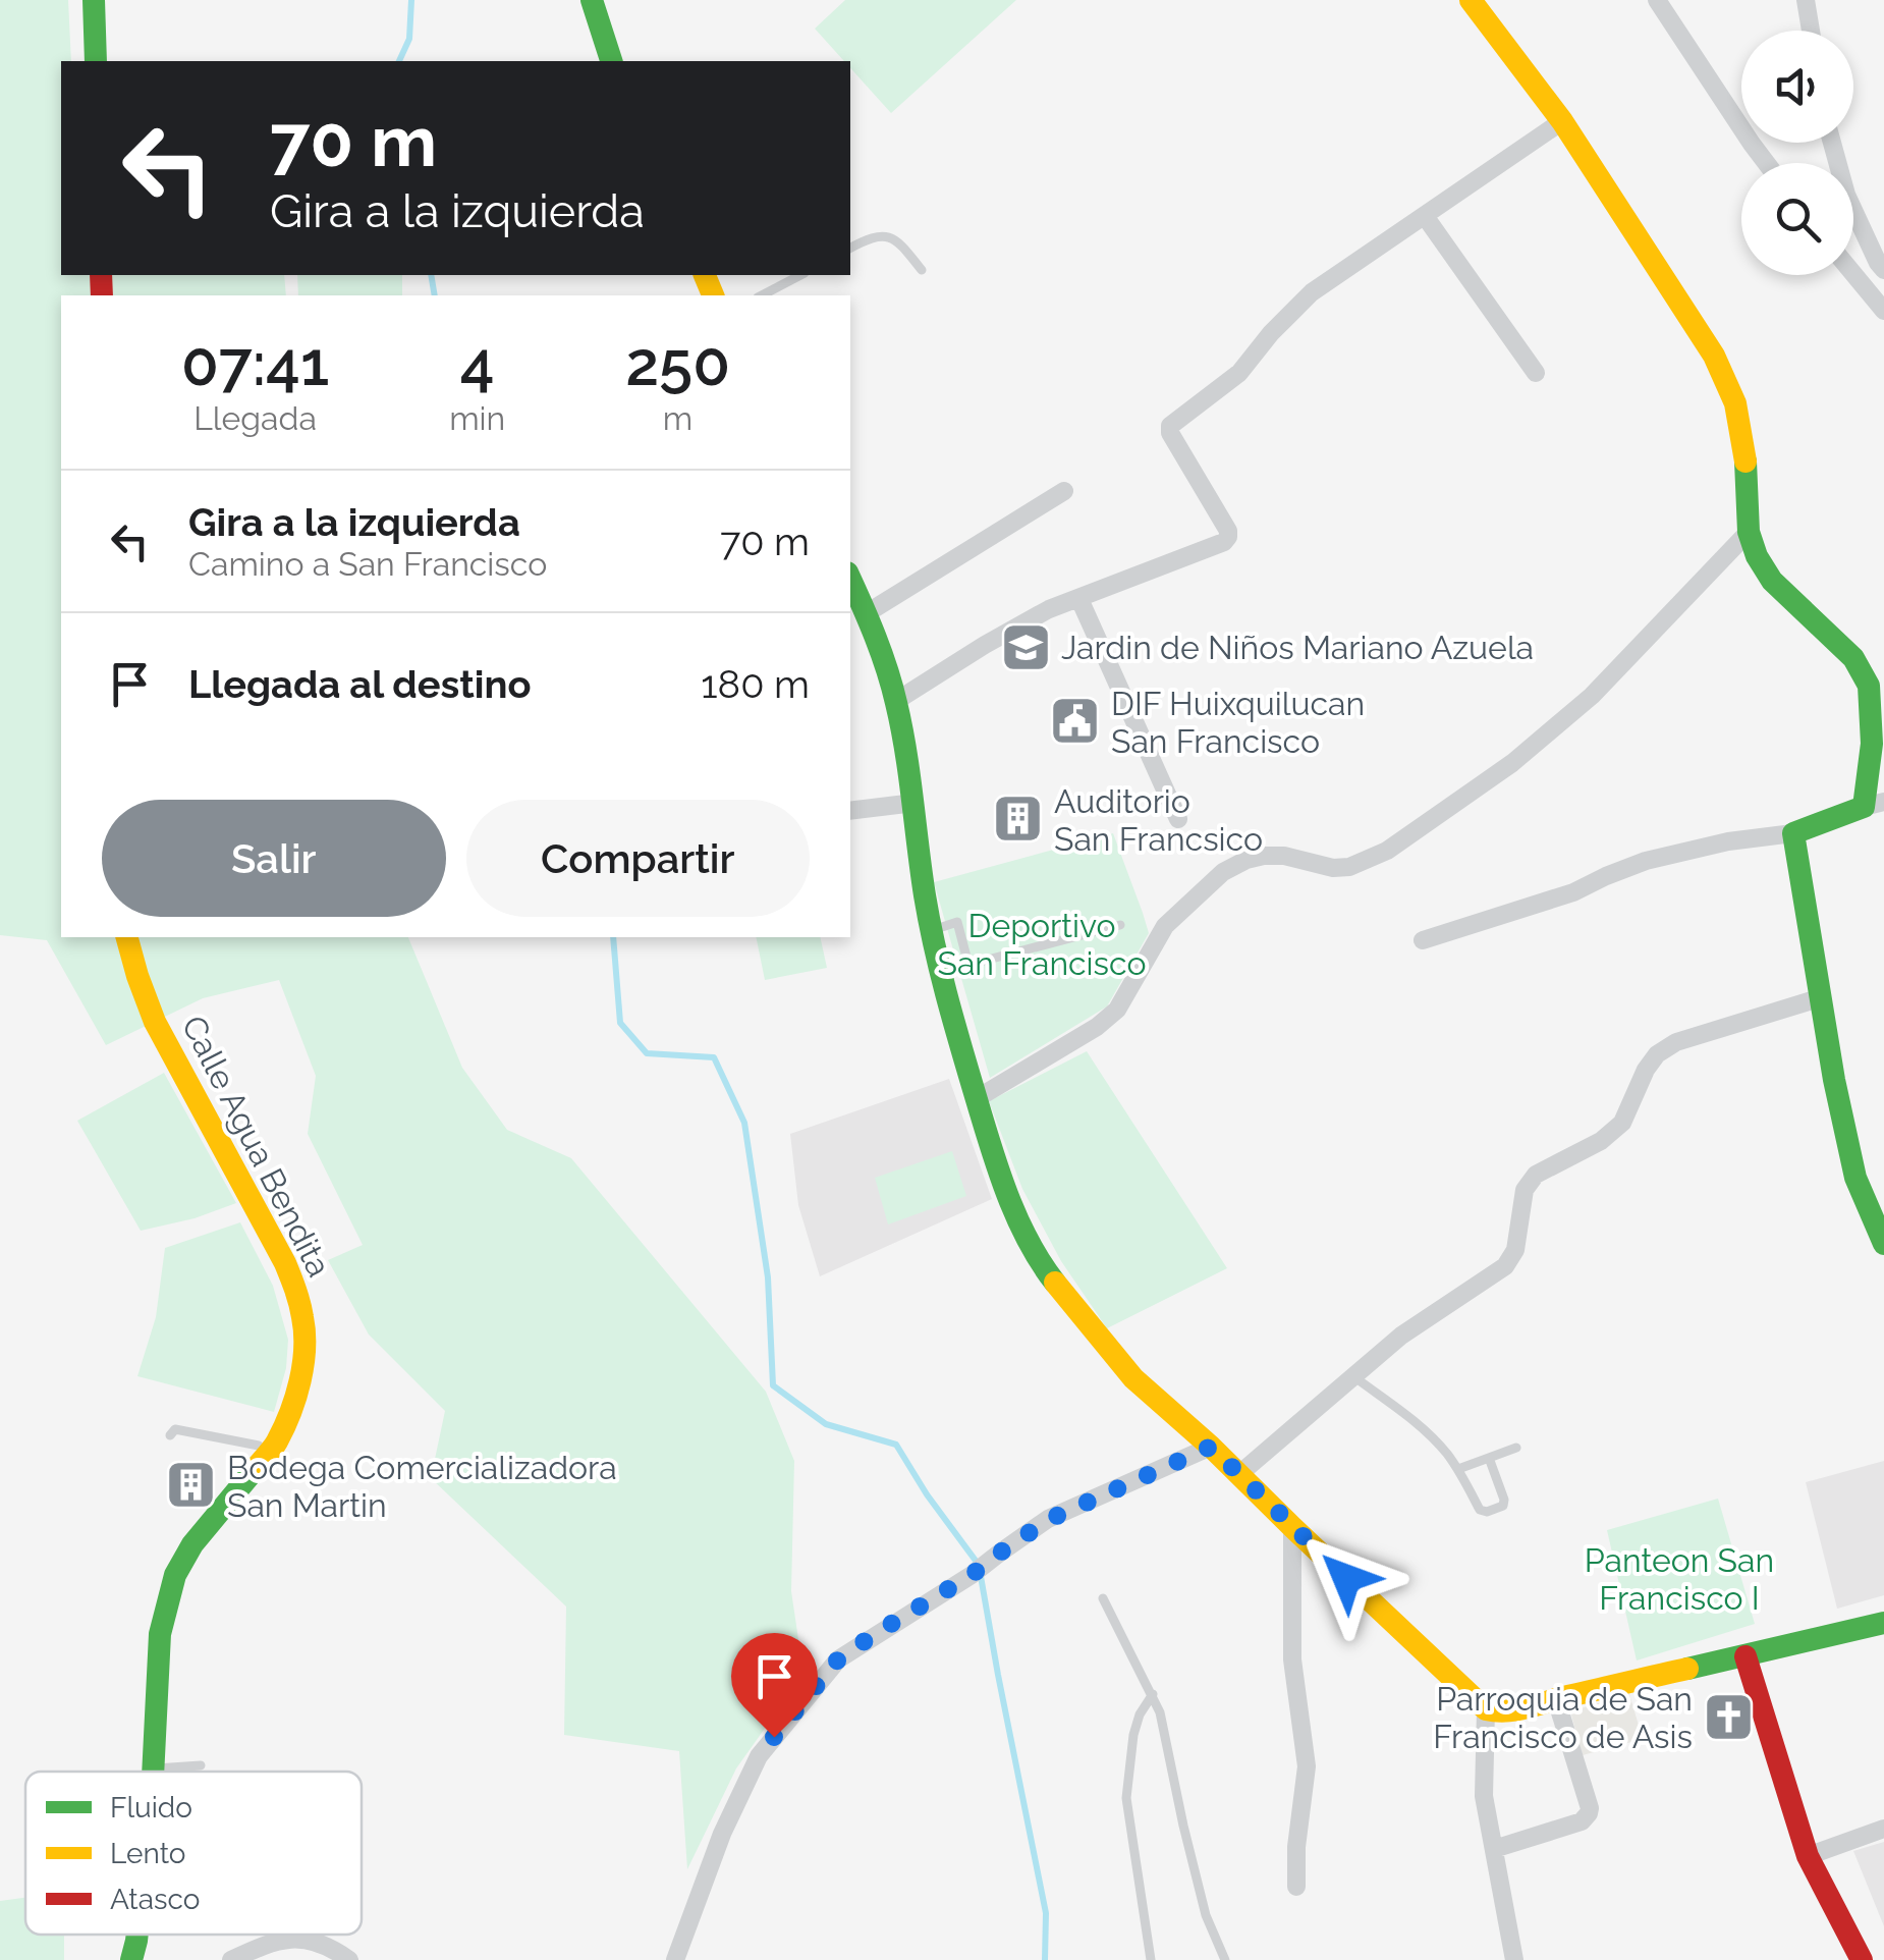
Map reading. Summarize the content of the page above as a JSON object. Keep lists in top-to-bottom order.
{
  "streets": {
    "main road": ["Calle Agua Bendita"]
  },
  "parks": ["Deportivo San Francisco", "Panteon San Francisco I"],
  "places": {
    "school or university": ["Jardin de Niños Mariano Azuela"],
    "public building": ["DIF Huixquilucan San Francisco"],
    "building": ["Auditorio San Francsico", "Bodega Comercializadora San Martin"],
    "church": ["Parroquia de San Francisco de Asis"]
  },
  "legend": ["Fluido", "Lento", "Atasco"],
  "page": {
    "turn": ["70 m", "Gira a la izquierda"],
    "eta": [
      "07:41",
      "Llegada",
      "4",
      "min",
      "250",
      "m"
    ],
    "list": [
      {
        "name": "Gira a la izquierda",
        "note": "Camino a San Francisco",
        "value": "70 m"
      },
      {
        "name": "Llegada al destino",
        "value": "180 m"
      }
    ],
    "buttons": ["Salir", "Compartir"]
  }
}
